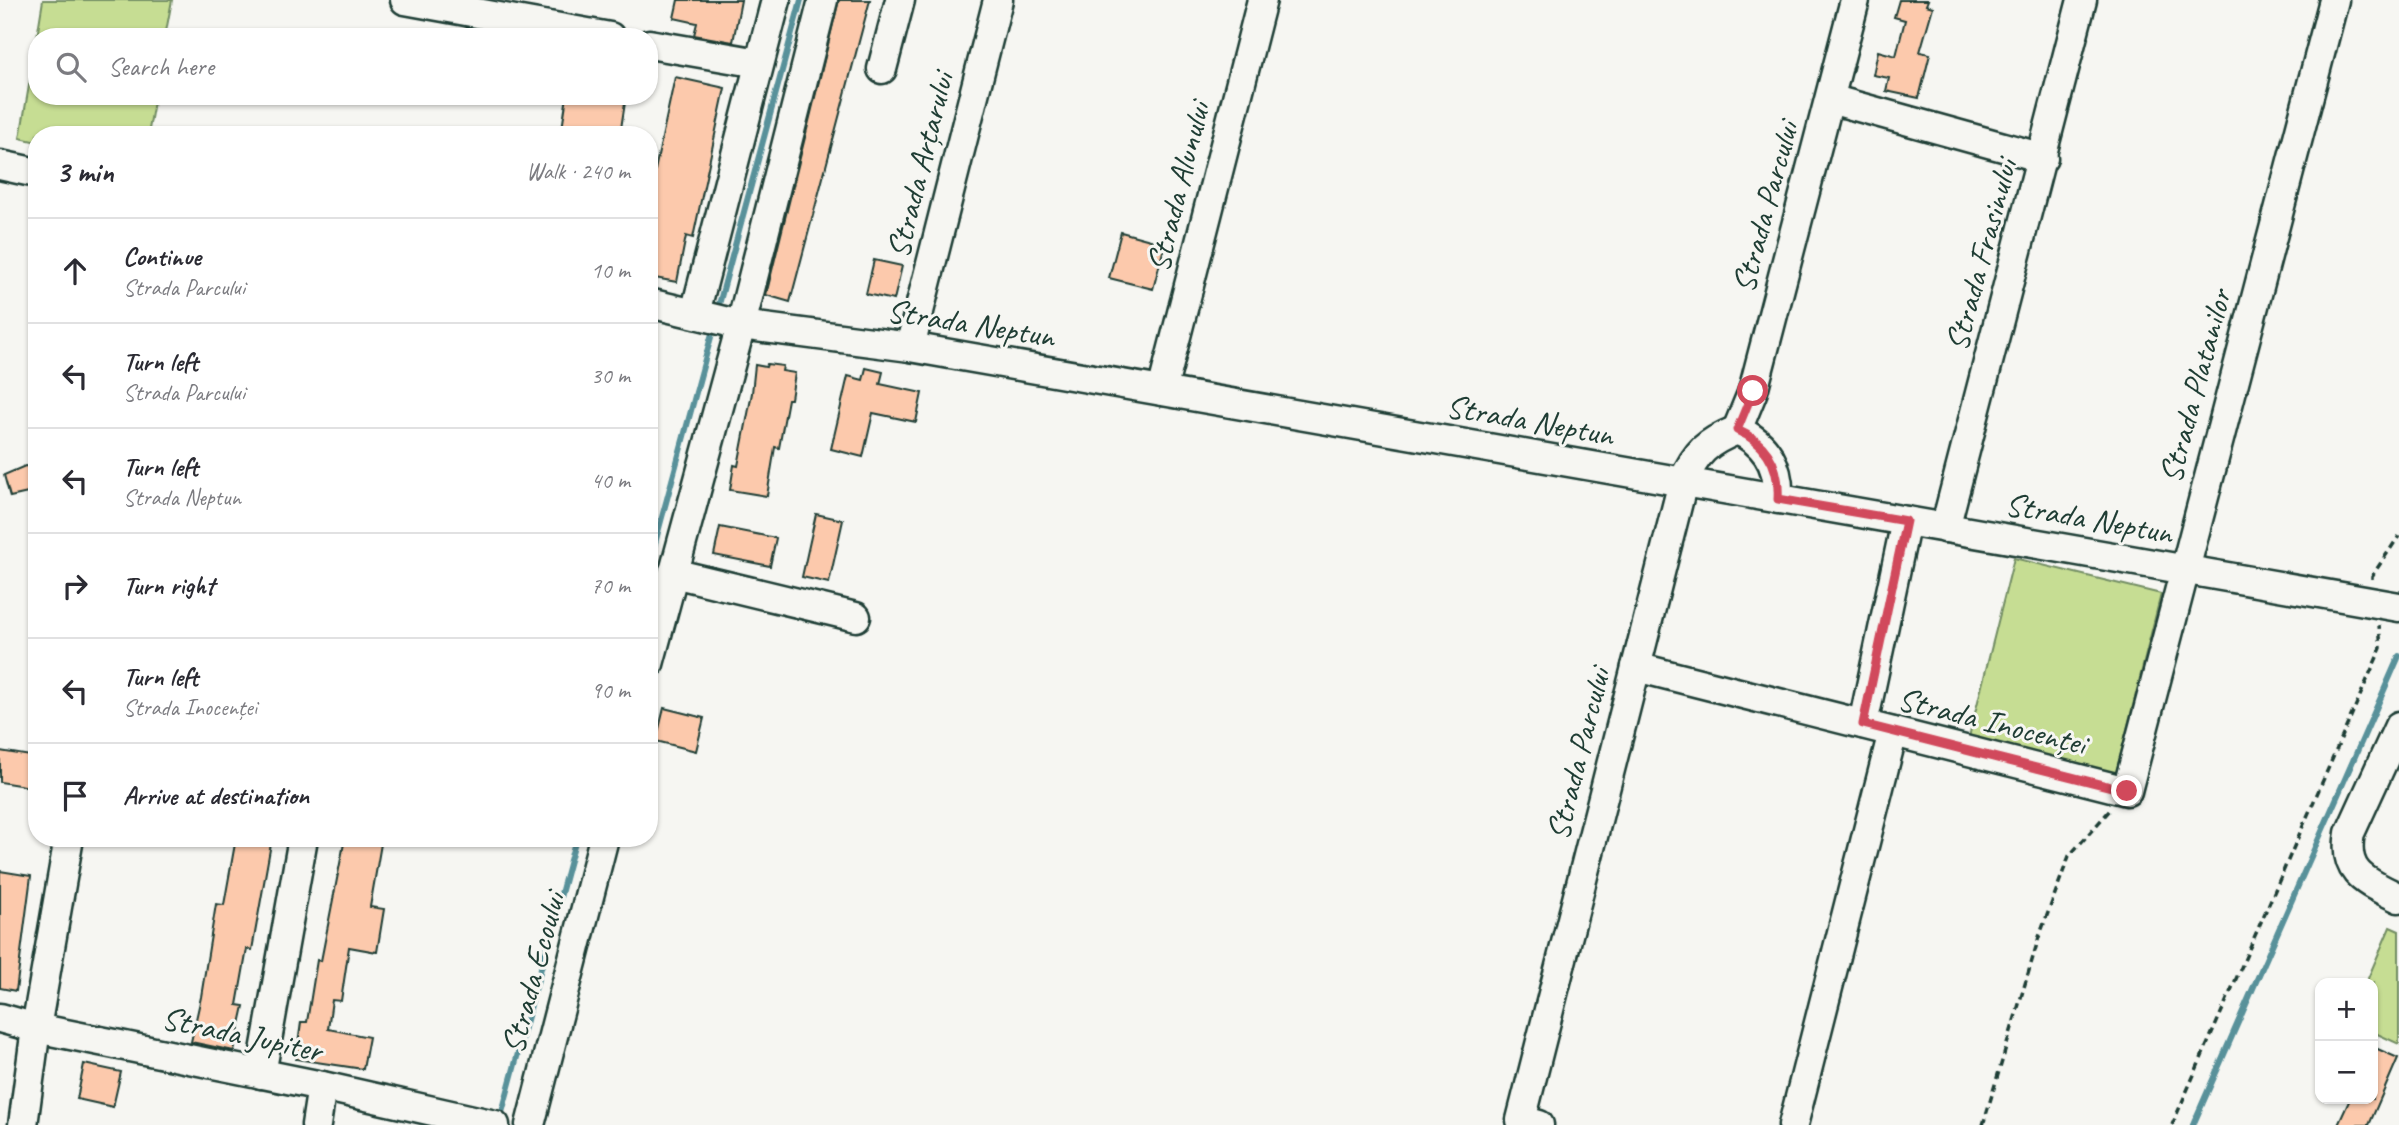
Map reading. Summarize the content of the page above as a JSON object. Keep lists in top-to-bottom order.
{
  "streets": {
    "street": [
      "Strada Arțarului",
      "Strada Alunului",
      "Strada Parcului",
      "Strada Frasinului",
      "Strada Neptun",
      "Strada Platanilor",
      "Strada Inocenței",
      "Strada Ecoului",
      "Strada Jupiter"
    ]
  },
  "crossings": [
    ["Strada Arțarului", "Strada Neptun"],
    ["Strada Alunului", "Strada Neptun"],
    ["Strada Parcului", "Strada Neptun"],
    ["Strada Parcului", "Strada Inocenței"],
    ["Strada Frasinului", "Strada Neptun"],
    ["Strada Neptun", "Strada Platanilor"],
    ["Strada Platanilor", "Strada Inocenței"]
  ],
  "page": {
    "search": "Search here",
    "heading": ["3 min", "Walk · 240 m"],
    "list": [
      ["Continue", "Strada Parcului", "10 m"],
      ["Turn left", "Strada Parcului", "30 m"],
      ["Turn left", "Strada Neptun", "40 m"],
      ["Turn right", "70 m"],
      ["Turn left", "Strada Inocenței", "90 m"],
      "Arrive at destination"
    ],
    "map_buttons": ["+", "−"]
  }
}
